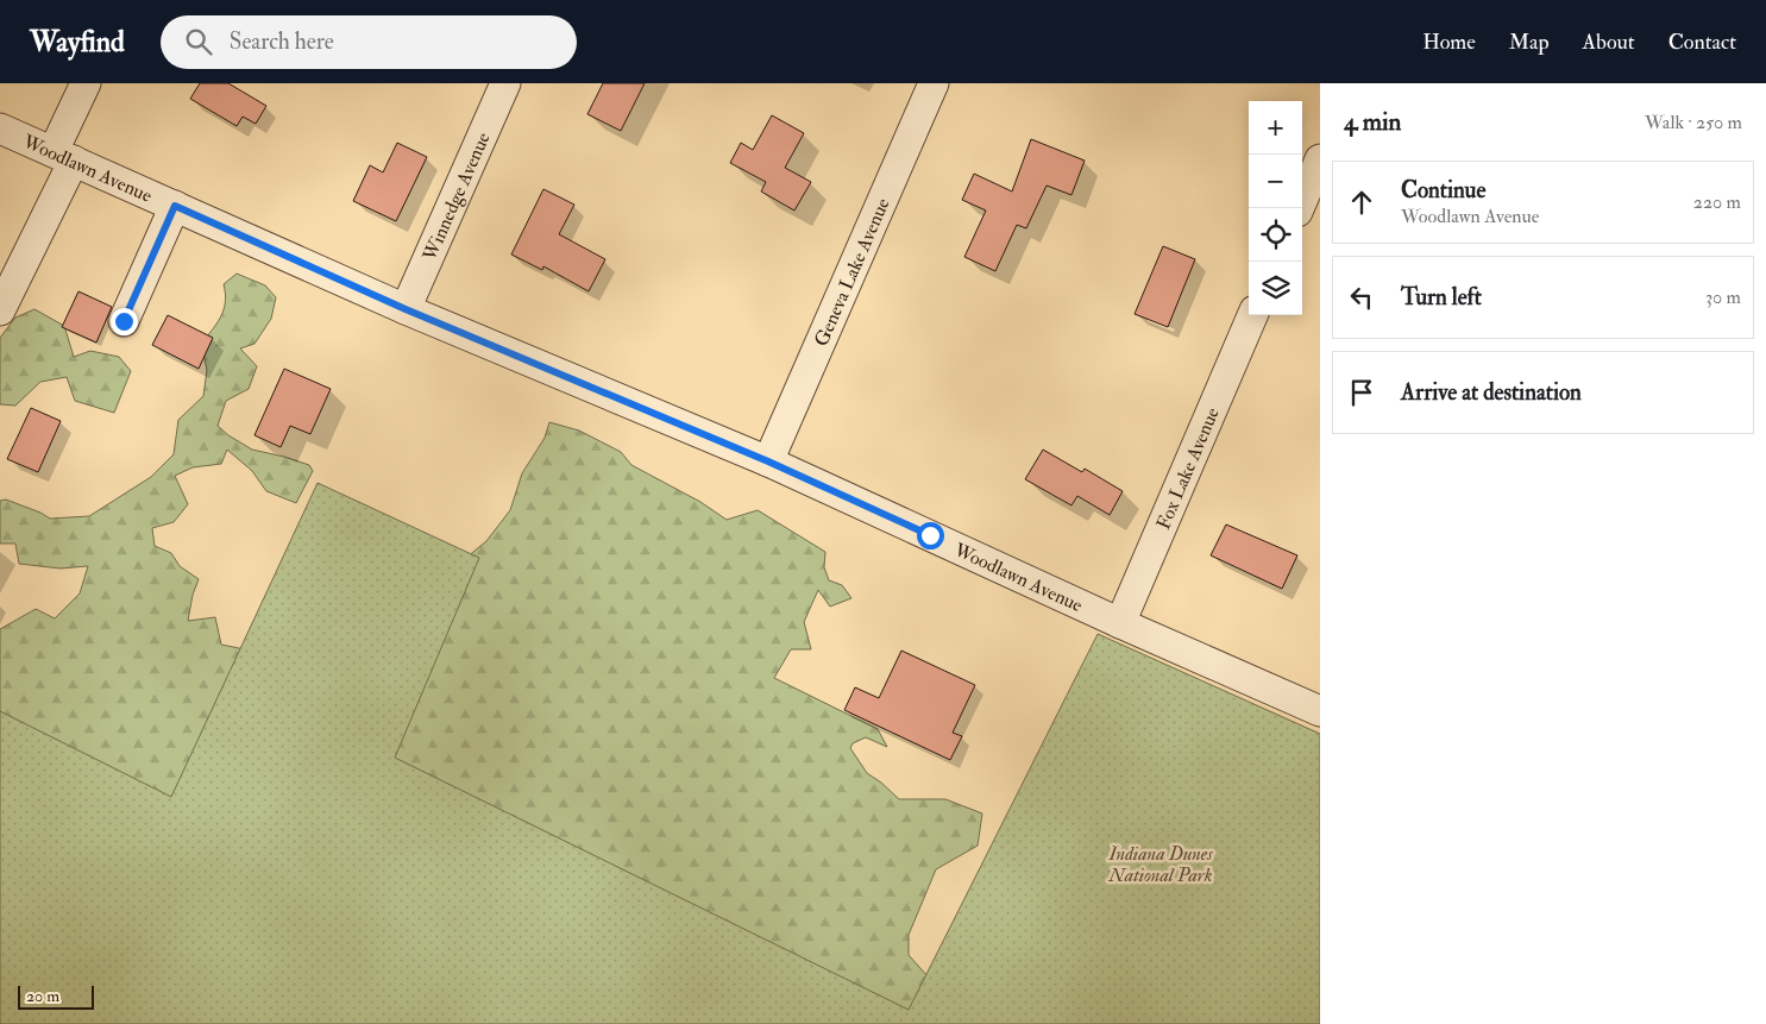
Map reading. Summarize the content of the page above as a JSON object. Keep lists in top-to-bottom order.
{
  "streets": {
    "street": [
      "Woodlawn Avenue",
      "Winnedge Avenue",
      "Geneva Lake Avenue",
      "Fox Lake Avenue"
    ]
  },
  "crossings": [
    ["Woodlawn Avenue", "Winnedge Avenue"],
    ["Woodlawn Avenue", "Geneva Lake Avenue"],
    ["Woodlawn Avenue", "Fox Lake Avenue"]
  ],
  "parks": ["Indiana Dunes National Park"],
  "scale_bar": "20 m",
  "page": {
    "header": "Wayfind",
    "search": "Search here",
    "nav": [
      "Home",
      "Map",
      "About",
      "Contact"
    ],
    "heading": ["4 min", "Walk · 250 m"],
    "map_buttons": ["+", "−"],
    "list": [
      ["Continue", "Woodlawn Avenue", "220 m"],
      ["Turn left", "30 m"],
      "Arrive at destination"
    ],
    "scale": "20 m"
  }
}
